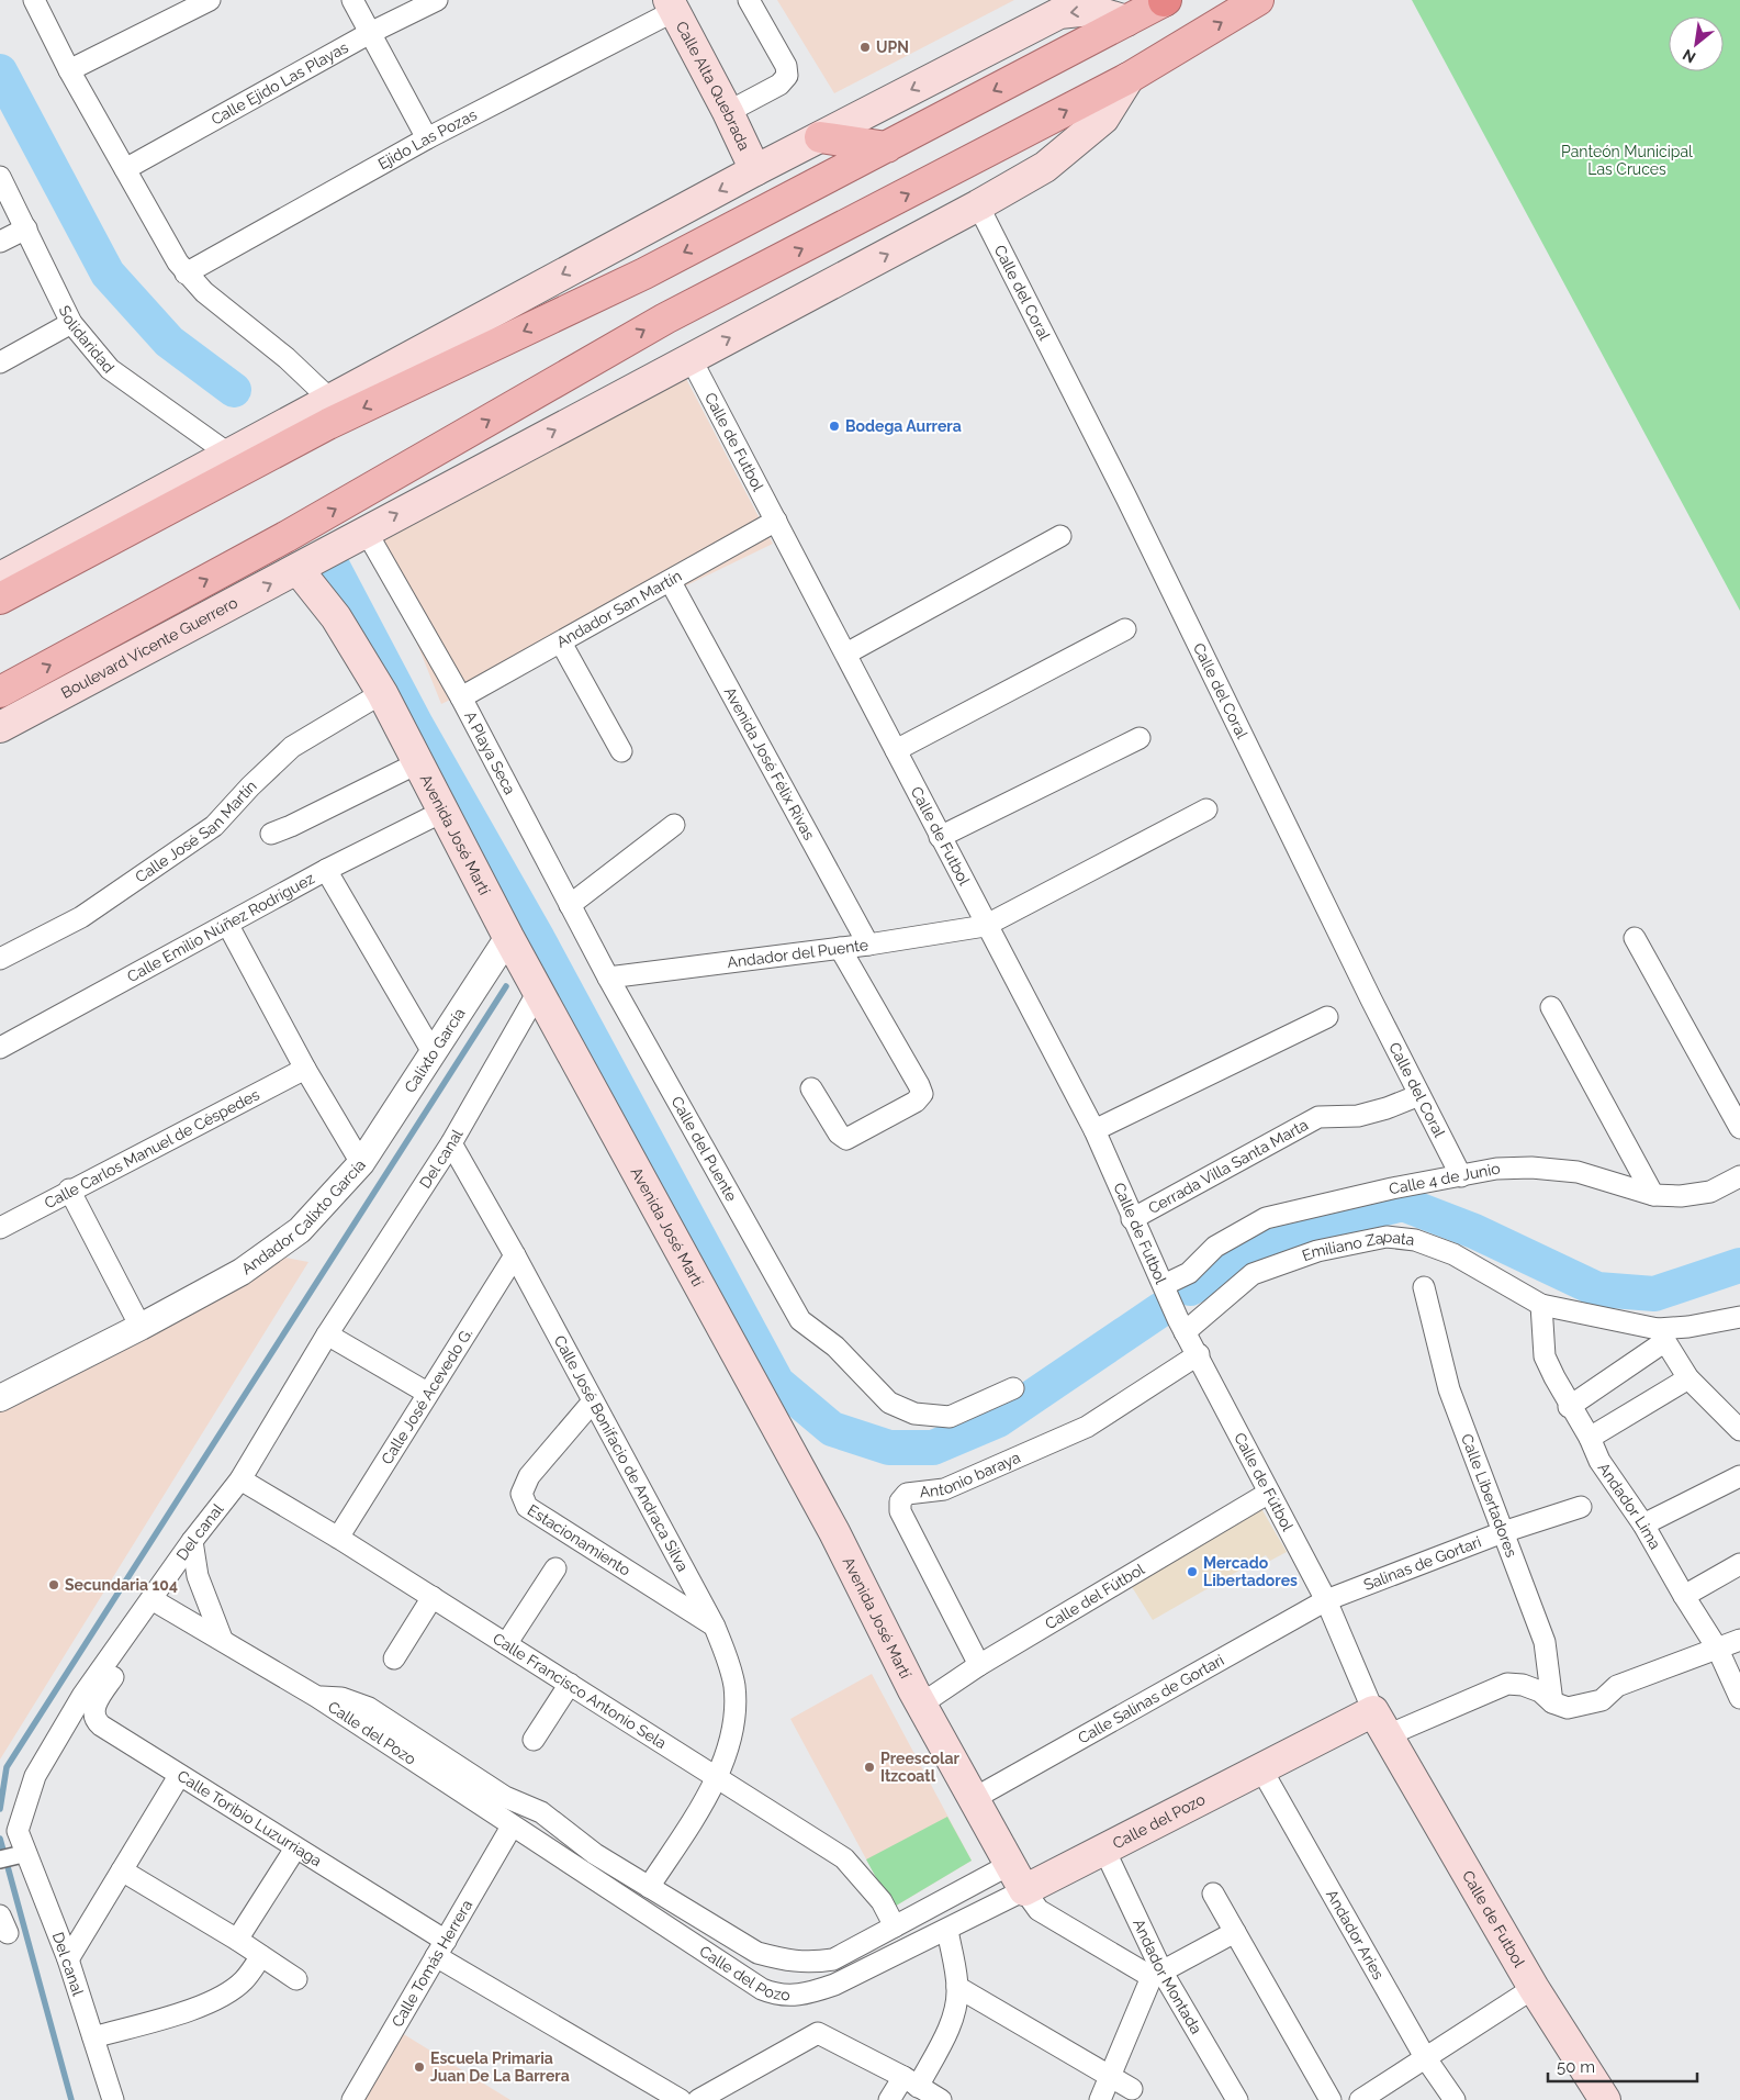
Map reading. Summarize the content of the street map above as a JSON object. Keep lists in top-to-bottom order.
{
  "streets": {
    "main road": [
      "Calle Alta Quebrada",
      "Calle de Futbol",
      "Boulevard Vicente Guerrero",
      "Avenida José Martí",
      "Calle del Pozo"
    ],
    "street": [
      "Calle Ejido Las Playas",
      "Ejido Las Pozas",
      "Calle del Coral",
      "Solidaridad",
      "Andador San Martín",
      "A Playa Seca",
      "Avenida José Félix Rivas",
      "Calle José San Martín",
      "Calle Emilio Núñez Rodríguez",
      "Andador del Puente",
      "Calixto García",
      "Calle Carlos Manuel de Céspedes",
      "Calle del Puente",
      "Del canal",
      "Cerrada Villa Santa Marta",
      "Calle 4 de Junio",
      "Andador Calixto García",
      "Emiliano Zapata",
      "Calle José Acevedo G.",
      "Calle José Bonifacio de Andraca Silva",
      "Antonio baraya",
      "Calle de Fútbol",
      "Calle Libertadores",
      "Andador Lima",
      "Estacionamiento",
      "Salinas de Gortari",
      "Calle del Fútbol",
      "Calle Francisco Antonio Sela",
      "Calle Salinas de Gortari",
      "Calle Toribio Luzurriaga",
      "Andador Aries",
      "Calle Tomás Herrera",
      "Andador Montada"
    ]
  },
  "crossings": [
    ["Calle Alta Quebrada", "Ejido Las Pozas"],
    ["Calle del Coral", "Boulevard Vicente Guerrero"],
    ["Calle del Coral", "Cerrada Villa Santa Marta"],
    ["Calle del Coral", "Calle 4 de Junio"],
    ["Calle de Futbol", "Andador San Martín"],
    ["Calle de Futbol", "Boulevard Vicente Guerrero"],
    ["Calle de Futbol", "Andador del Puente"],
    ["Calle de Futbol", "Cerrada Villa Santa Marta"],
    ["Calle de Futbol", "Calle 4 de Junio"],
    ["Calle de Futbol", "Emiliano Zapata"],
    ["Calle de Futbol", "Calle de Fútbol"],
    ["Calle de Futbol", "Calle del Pozo"],
    ["Andador San Martín", "A Playa Seca"],
    ["Andador San Martín", "Avenida José Félix Rivas"],
    ["Boulevard Vicente Guerrero", "A Playa Seca"],
    ["Boulevard Vicente Guerrero", "Avenida José Martí"],
    ["A Playa Seca", "Andador del Puente"],
    ["A Playa Seca", "Calle del Puente"],
    ["Avenida José Félix Rivas", "Andador del Puente"],
    ["Calle José San Martín", "Avenida José Martí"],
    ["Avenida José Martí", "Calle Emilio Núñez Rodríguez"],
    ["Avenida José Martí", "Calixto García"],
    ["Avenida José Martí", "Del canal"],
    ["Avenida José Martí", "Calle del Fútbol"],
    ["Avenida José Martí", "Calle Salinas de Gortari"],
    ["Avenida José Martí", "Calle del Pozo"],
    ["Calle Emilio Núñez Rodríguez", "Andador Calixto García"],
    ["Andador del Puente", "Calle del Puente"],
    ["Calixto García", "Andador Calixto García"],
    ["Calle Carlos Manuel de Céspedes", "Andador Calixto García"],
    ["Del canal", "Calle José Bonifacio de Andraca Silva"],
    ["Del canal", "Calle Francisco Antonio Sela"],
    ["Del canal", "Calle del Pozo"],
    ["Emiliano Zapata", "Calle de Fútbol"],
    ["Emiliano Zapata", "Andador Lima"],
    ["Calle José Acevedo G.", "Calle José Bonifacio de Andraca Silva"],
    ["Calle José Acevedo G.", "Calle Francisco Antonio Sela"],
    ["Calle José Bonifacio de Andraca Silva", "Estacionamiento"],
    ["Calle José Bonifacio de Andraca Silva", "Calle Francisco Antonio Sela"],
    ["Antonio baraya", "Calle de Fútbol"],
    ["Antonio baraya", "Calle del Fútbol"],
    ["Calle de Fútbol", "Salinas de Gortari"],
    ["Calle de Fútbol", "Calle del Fútbol"],
    ["Calle de Fútbol", "Calle Salinas de Gortari"],
    ["Calle de Fútbol", "Calle del Pozo"],
    ["Calle Libertadores", "Salinas de Gortari"],
    ["Salinas de Gortari", "Calle Salinas de Gortari"],
    ["Calle del Pozo", "Andador Aries"],
    ["Calle del Pozo", "Calle Tomás Herrera"],
    ["Calle del Pozo", "Andador Montada"],
    ["Calle Toribio Luzurriaga", "Calle Tomás Herrera"]
  ],
  "parks": ["Panteón Municipal Las Cruces"],
  "places": [
    "UPN",
    "Bodega Aurrera",
    "Mercado Libertadores",
    "Secundaria 104",
    "Preescolar Itzcoatl",
    "Escuela Primaria Juan De La Barrera"
  ],
  "scale_bar": "50 m",
  "north": "bottom left"
}
